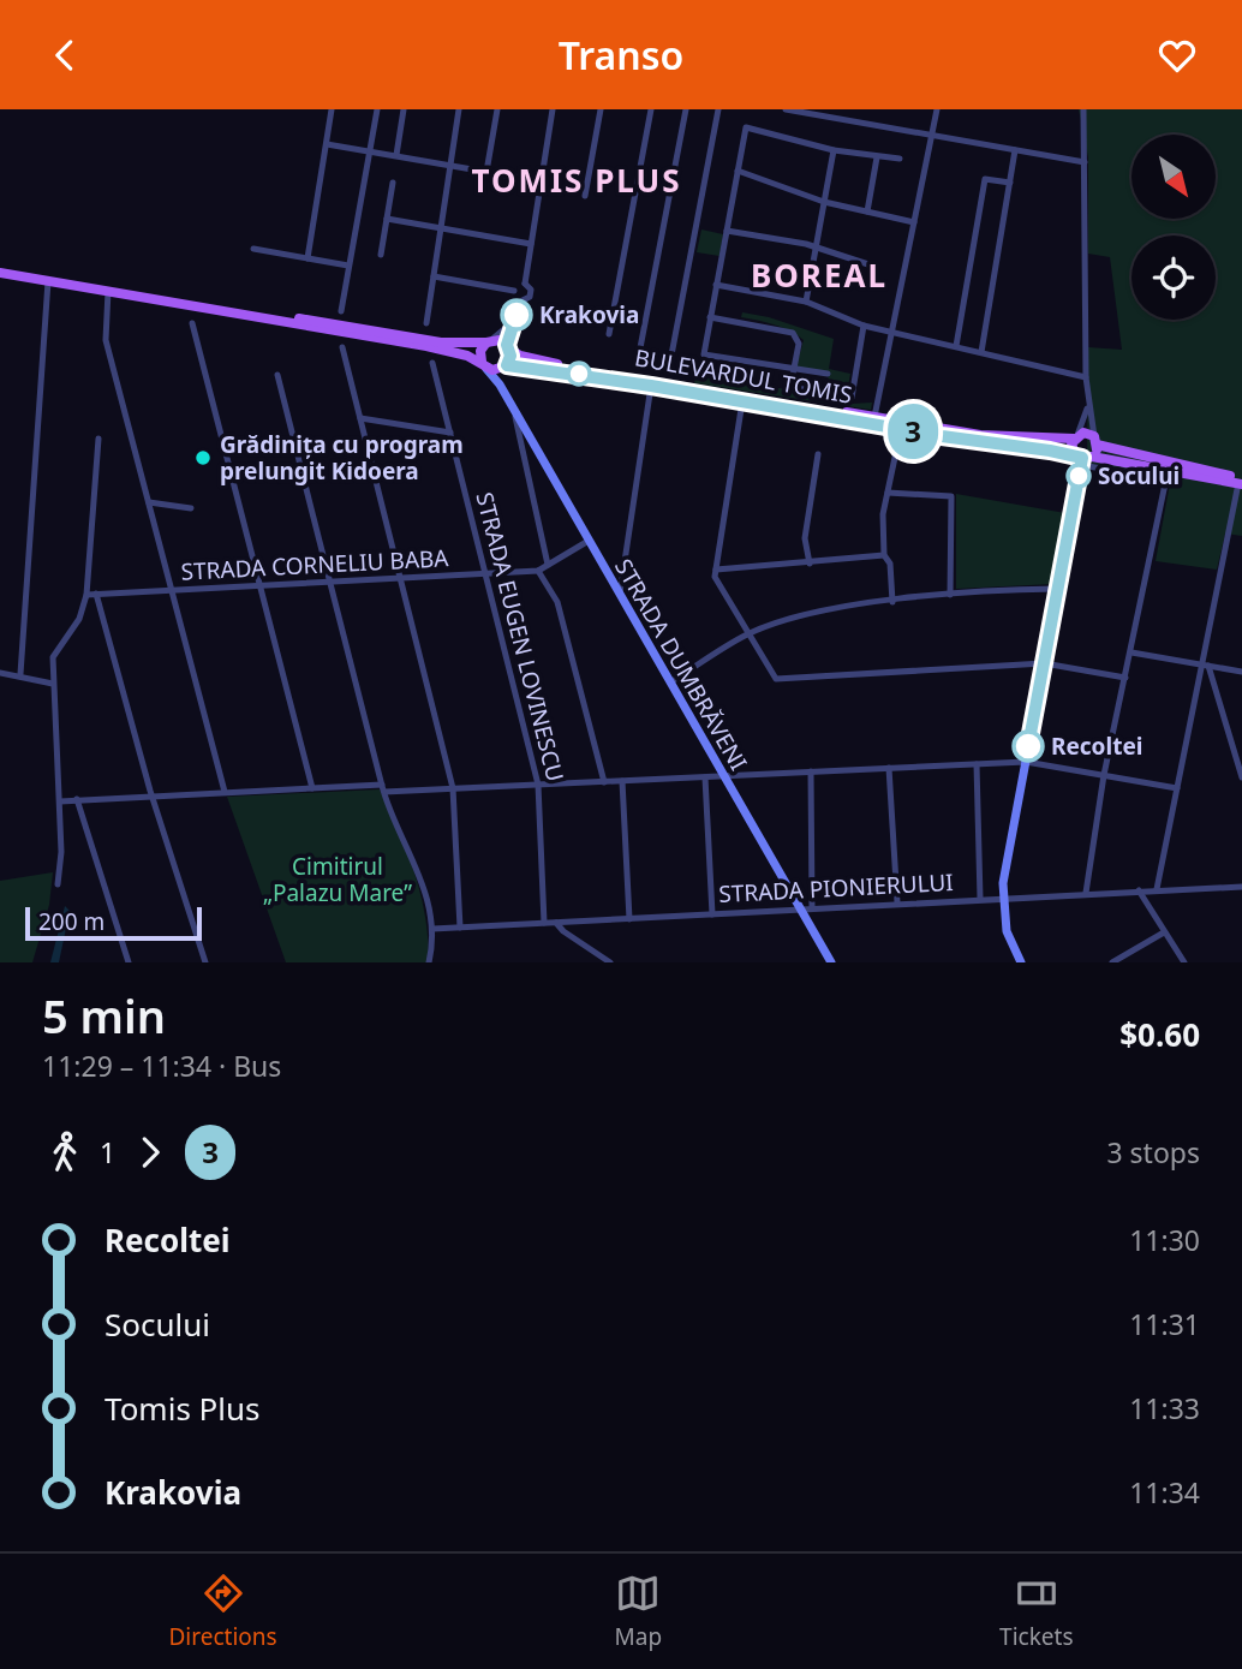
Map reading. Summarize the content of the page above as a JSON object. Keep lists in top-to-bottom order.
{
  "streets": {
    "main road": ["BULEVARDUL TOMIS"],
    "street": [
      "STRADA CORNELIU BABA",
      "STRADA EUGEN LOVINESCU",
      "STRADA DUMBRĂVENI",
      "STRADA PIONIERULUI"
    ]
  },
  "crossings": [
    ["BULEVARDUL TOMIS", "STRADA DUMBRĂVENI"],
    ["STRADA CORNELIU BABA", "STRADA EUGEN LOVINESCU"],
    ["STRADA CORNELIU BABA", "STRADA DUMBRĂVENI"],
    ["STRADA EUGEN LOVINESCU", "STRADA PIONIERULUI"],
    ["STRADA DUMBRĂVENI", "STRADA PIONIERULUI"]
  ],
  "districts": ["TOMIS PLUS", "BOREAL"],
  "parks": ["Cimitirul „Palazu Mare”"],
  "places": [
    "Krakovia",
    "Grădinița cu program prelungit Kidoera",
    "Socului",
    "Recoltei"
  ],
  "lines": ["bus line 3"],
  "scale_bar": "200 m",
  "north": "bottom right",
  "page": {
    "header": "Transo",
    "on_map": "3",
    "scale": "200 m",
    "heading": ["5 min", "11:29 – 11:34 · Bus", "$0.60"],
    "legs": ["1", "3", "3 stops"],
    "list": [
      {
        "name": "Recoltei",
        "value": "11:30"
      },
      {
        "name": "Socului",
        "value": "11:31"
      },
      {
        "name": "Tomis Plus",
        "value": "11:33"
      },
      {
        "name": "Krakovia",
        "value": "11:34"
      }
    ],
    "tabs": ["Directions", "Map", "Tickets"]
  }
}
